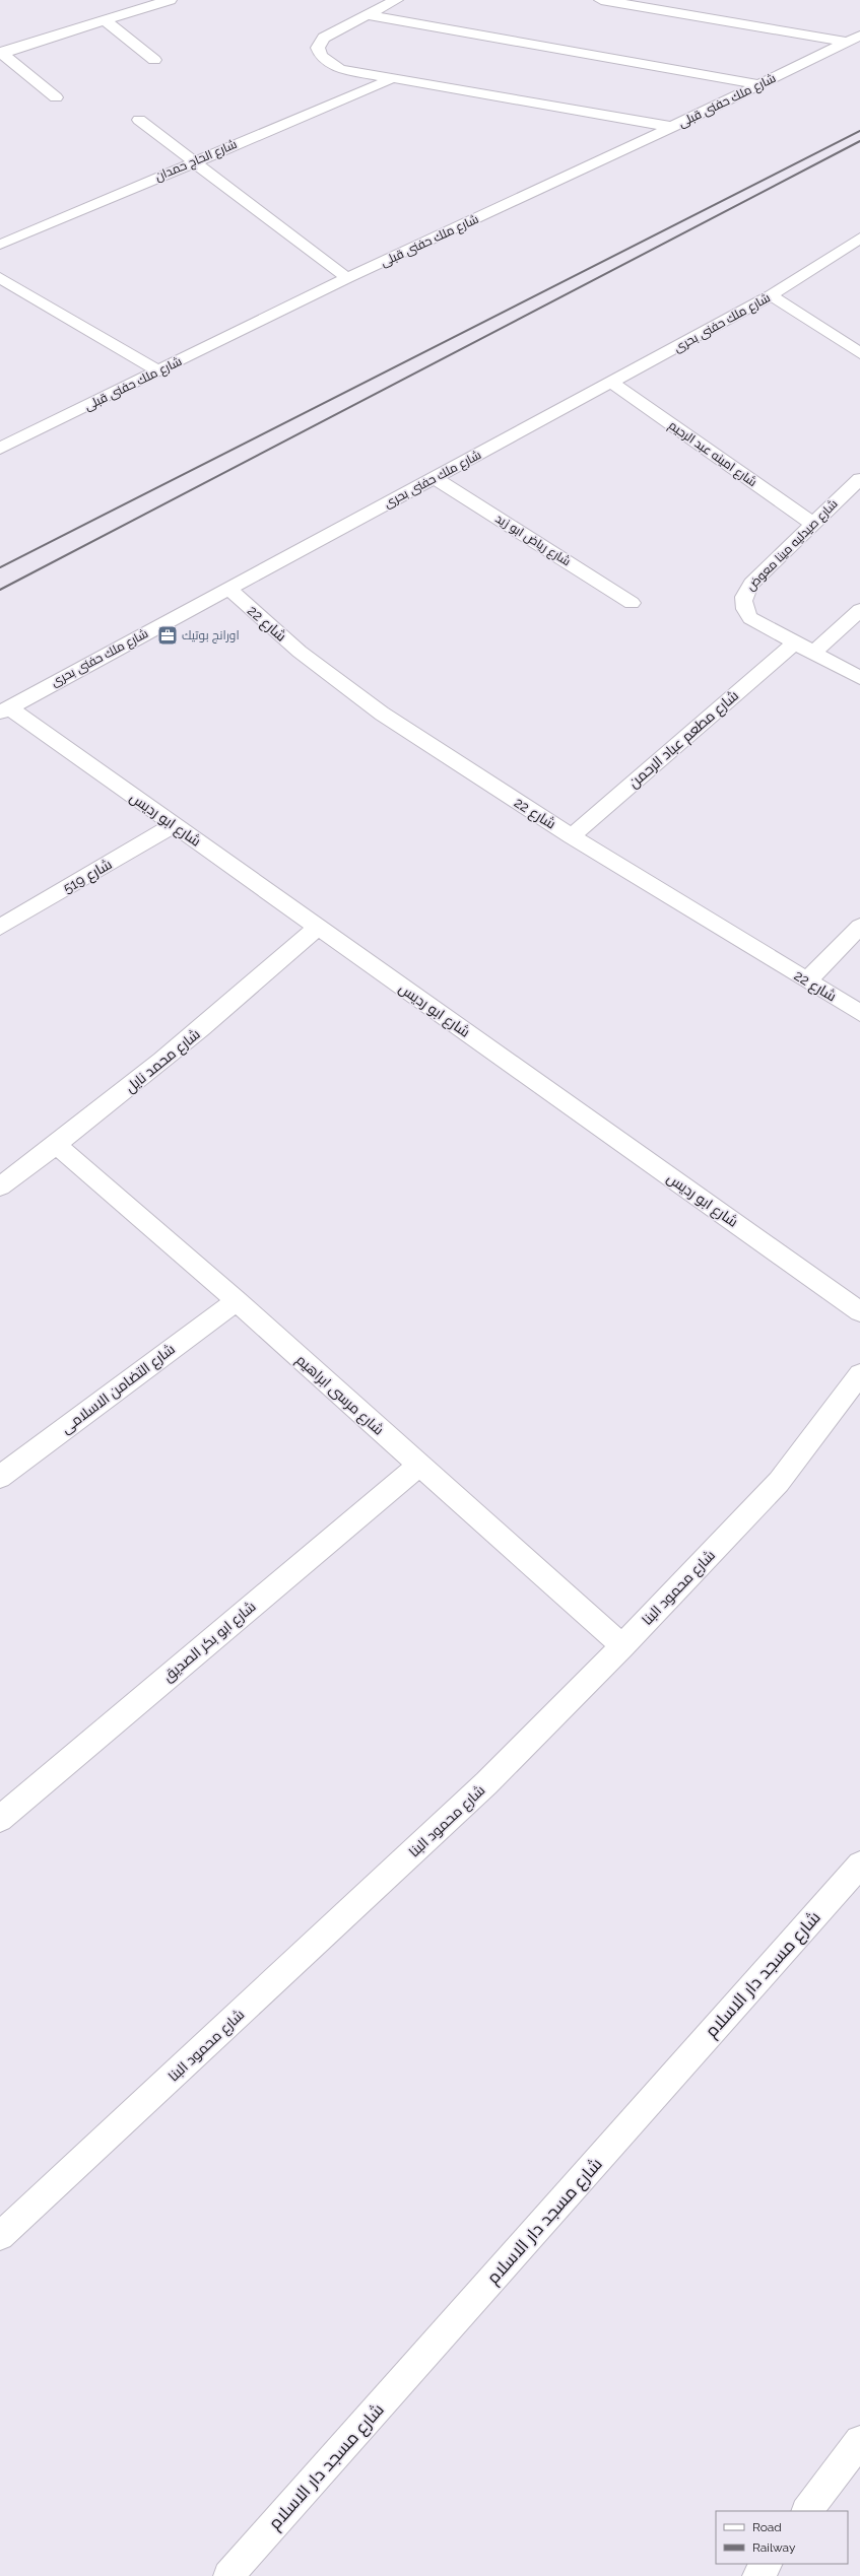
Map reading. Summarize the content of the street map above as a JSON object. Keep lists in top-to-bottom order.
{
  "streets": {
    "street": [
      "شارع ملك حفنى قبلى",
      "شارع الحاج حمدان",
      "شارع ملك حفنى بحرى",
      "شارع امينه عبد الرحيم",
      "شارع رياض ابو زيد",
      "شارع صيدليه مينا معوض",
      "شارع 22",
      "شارع مطعم عباد الرحمن",
      "شارع ابو رديس",
      "شارع 519",
      "شارع محمد نايل",
      "شارع التضامن الاسلامى",
      "شارع مرسى ابراهيم",
      "شارع محمود البنا",
      "شارع ابو بكر الصديق",
      "شارع مسجد دار الاسلام"
    ]
  },
  "crossings": [
    ["شارع ملك حفنى بحرى", "شارع امينه عبد الرحيم"],
    ["شارع ملك حفنى بحرى", "شارع رياض ابو زيد"],
    ["شارع ملك حفنى بحرى", "شارع 22"],
    ["شارع ملك حفنى بحرى", "شارع ابو رديس"],
    ["شارع امينه عبد الرحيم", "شارع صيدليه مينا معوض"],
    ["شارع صيدليه مينا معوض", "شارع مطعم عباد الرحمن"],
    ["شارع 22", "شارع مطعم عباد الرحمن"],
    ["شارع ابو رديس", "شارع 519"],
    ["شارع ابو رديس", "شارع محمد نايل"],
    ["شارع محمد نايل", "شارع مرسى ابراهيم"],
    ["شارع التضامن الاسلامى", "شارع مرسى ابراهيم"],
    ["شارع مرسى ابراهيم", "شارع محمود البنا"],
    ["شارع مرسى ابراهيم", "شارع ابو بكر الصديق"]
  ],
  "places": {
    "office": ["اورانج بوتيك"]
  },
  "legend": ["Road", "Railway"]
}
